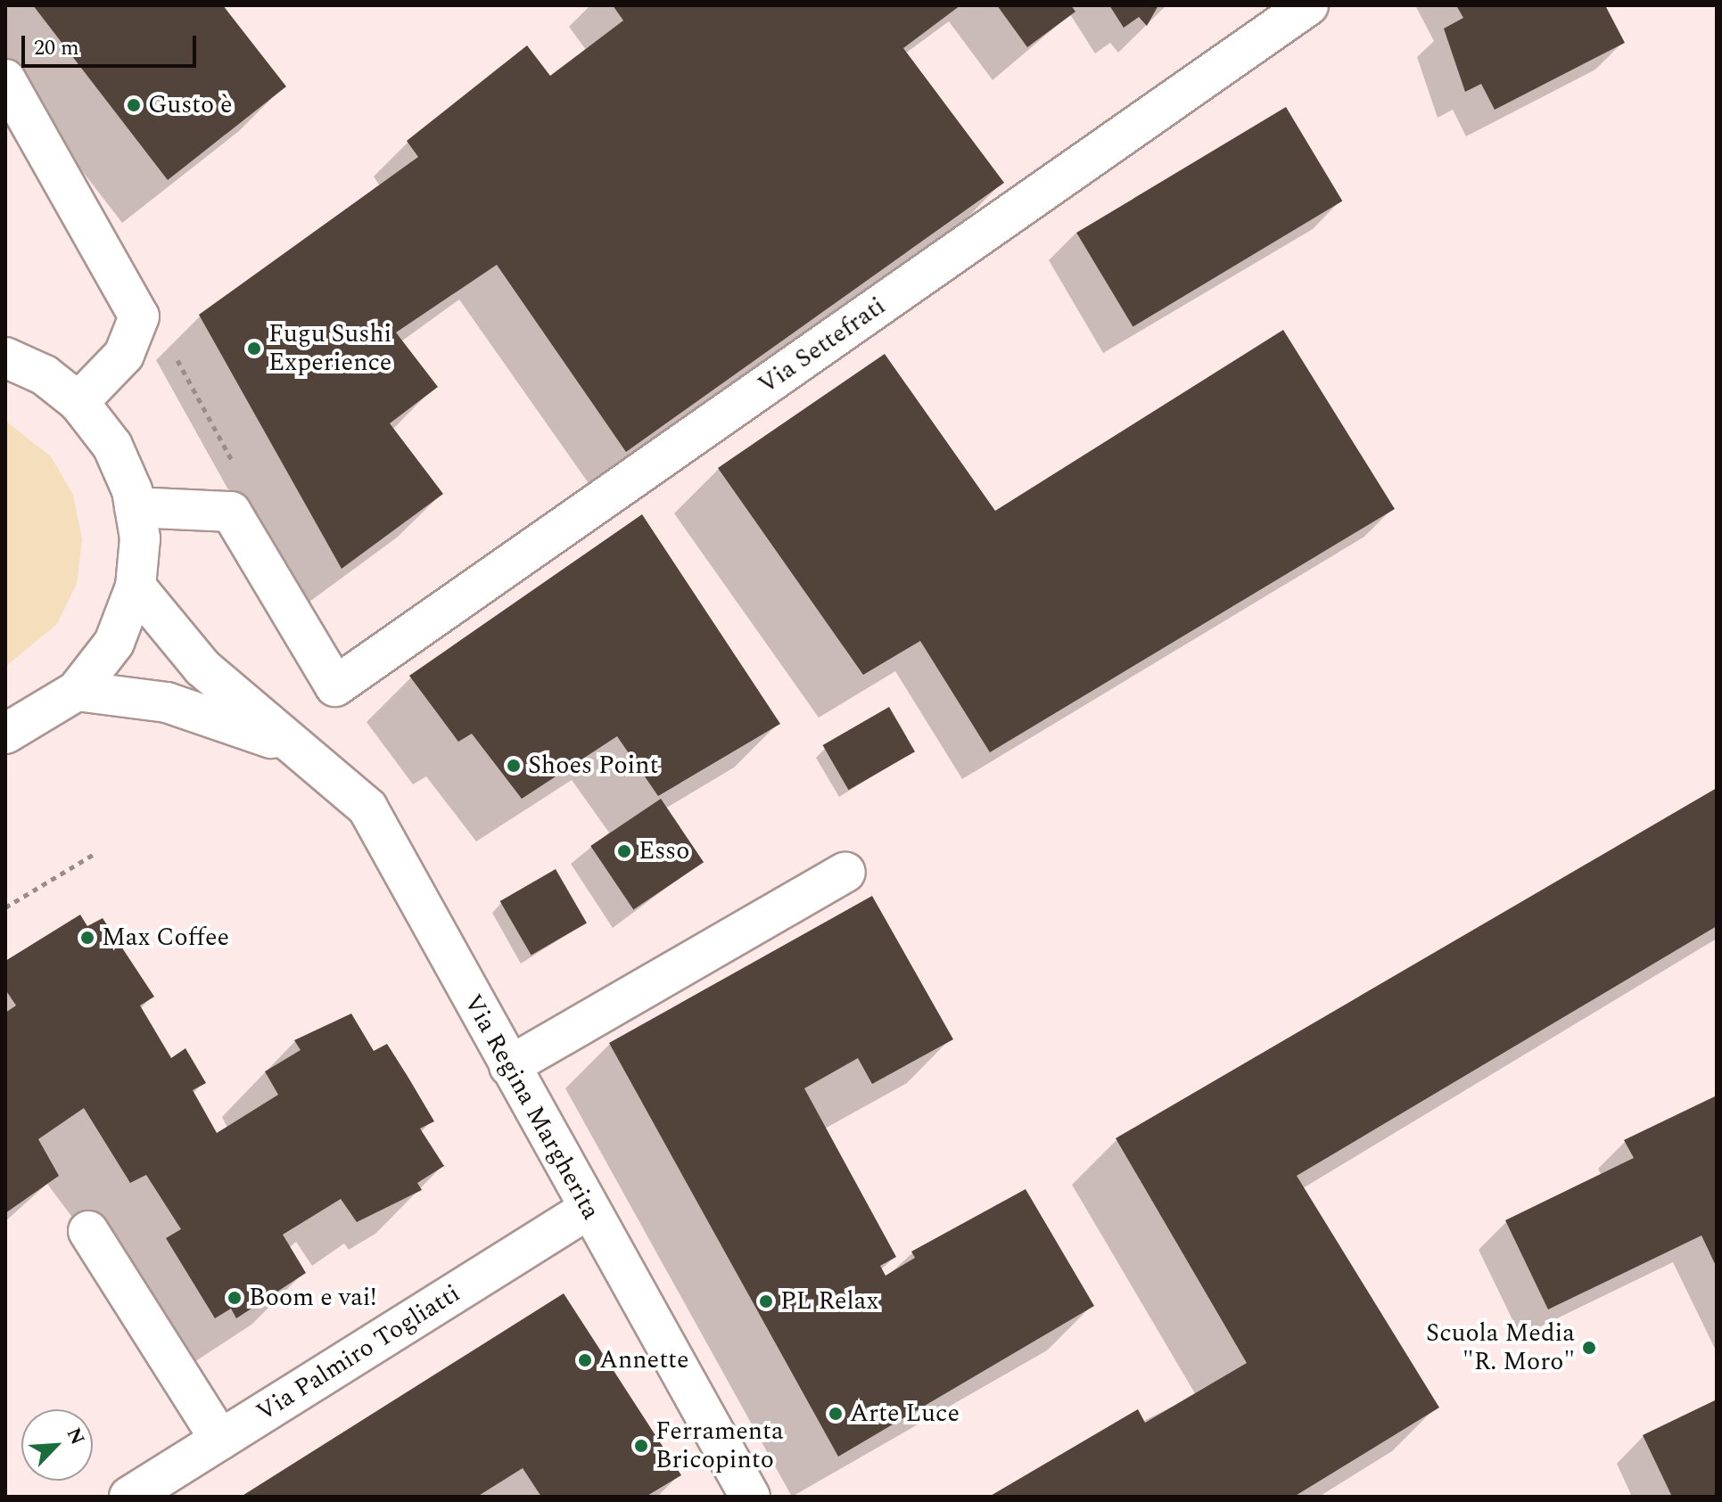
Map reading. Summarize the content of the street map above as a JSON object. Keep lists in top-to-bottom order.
{
  "streets": {
    "street": ["Via Settefrati", "Via Regina Margherita", "Via Palmiro Togliatti"]
  },
  "crossings": [
    ["Via Regina Margherita", "Via Palmiro Togliatti"]
  ],
  "places": [
    "Gusto è",
    "Fugu Sushi Experience",
    "Shoes Point",
    "Esso",
    "Max Coffee",
    "Boom e vai!",
    "PL Relax",
    "Scuola Media \"R. Moro\"",
    "Annette",
    "Arte Luce",
    "Ferramenta Bricopinto"
  ],
  "scale_bar": "20 m",
  "north": "top right"
}
